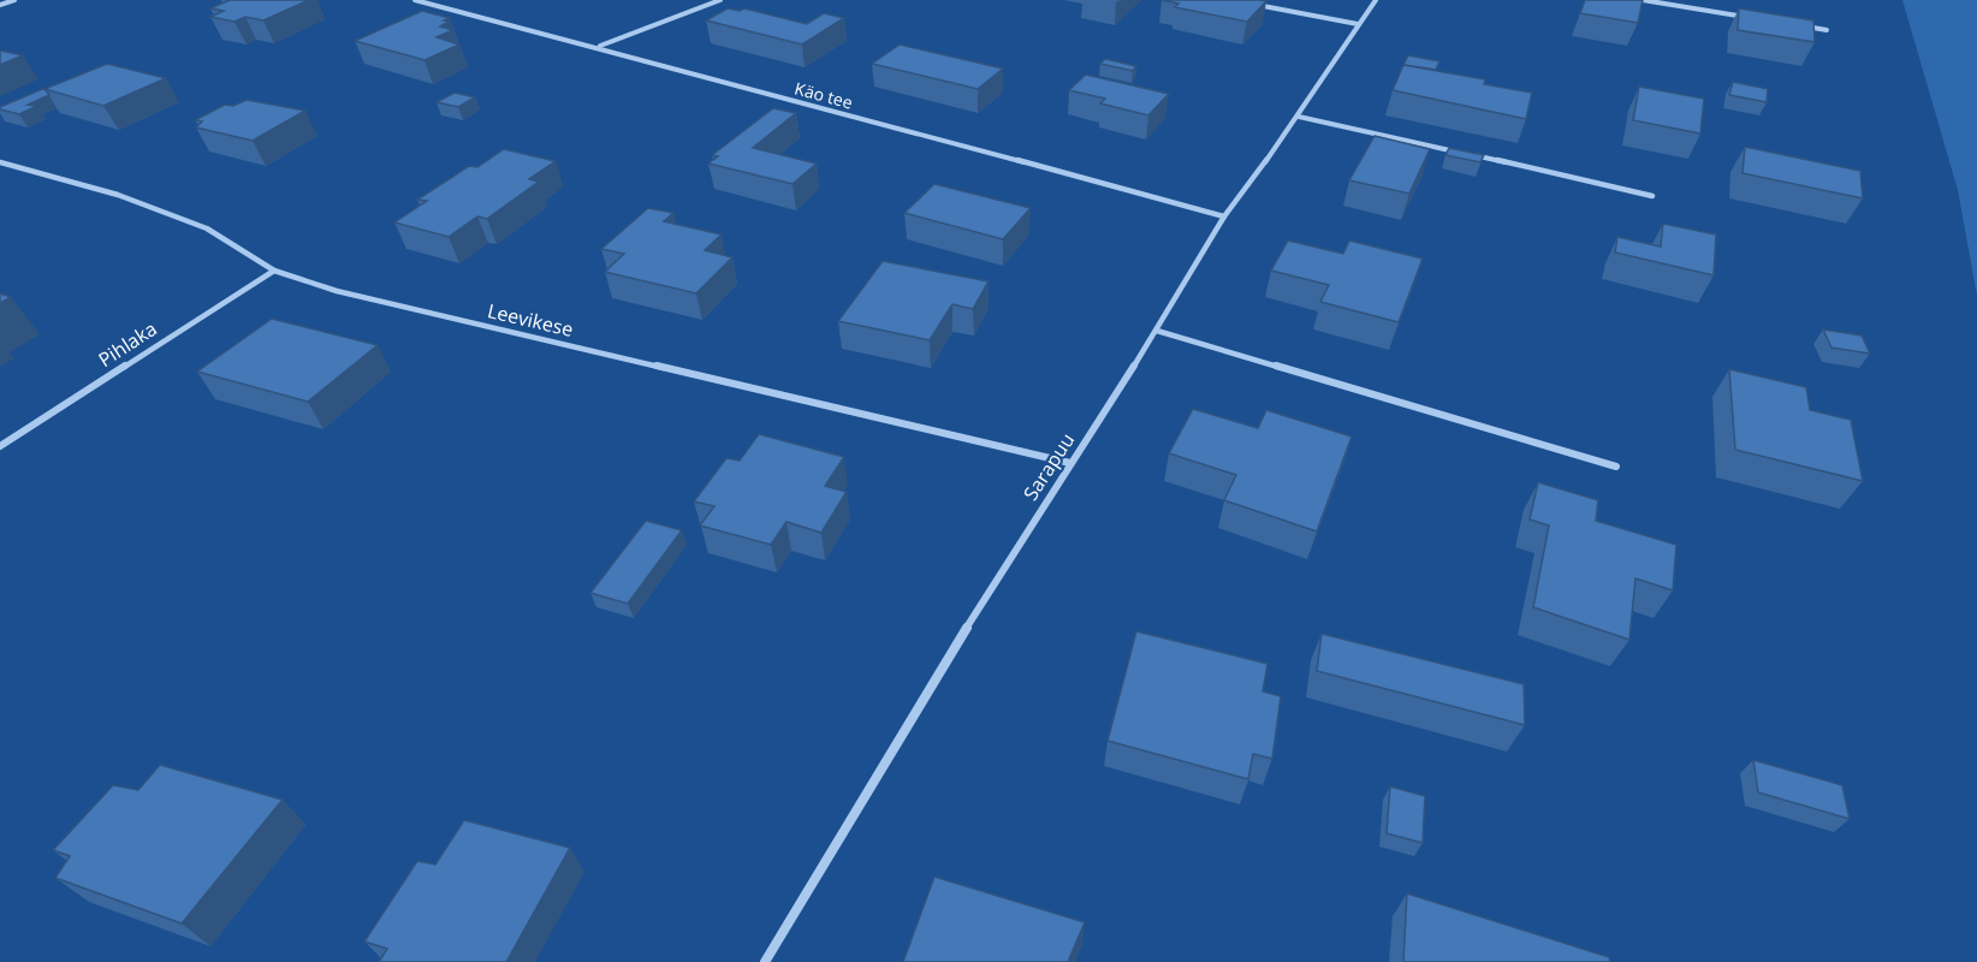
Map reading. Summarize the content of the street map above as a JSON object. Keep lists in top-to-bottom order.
{
  "streets": {
    "street": [
      "Käo tee",
      "Leevikese",
      "Pihlaka",
      "Sarapuu"
    ]
  },
  "crossings": [
    ["Käo tee", "Sarapuu"],
    ["Leevikese", "Pihlaka"],
    ["Leevikese", "Sarapuu"]
  ]
}
